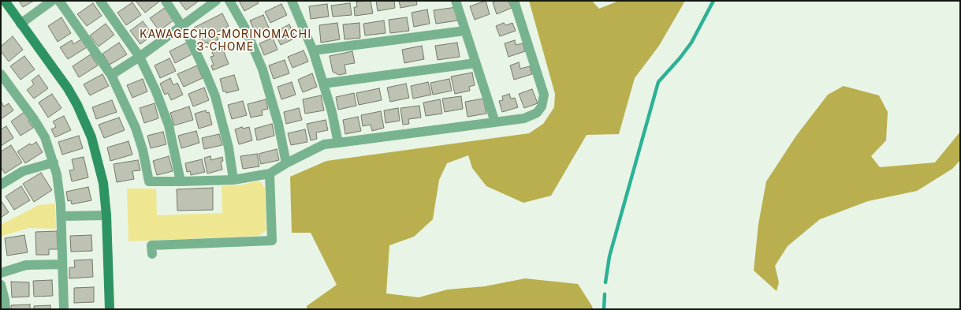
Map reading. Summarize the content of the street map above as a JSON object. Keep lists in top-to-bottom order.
{
  "districts": ["KAWAGECHO-MORINOMACHI 3-CHOME"]
}
